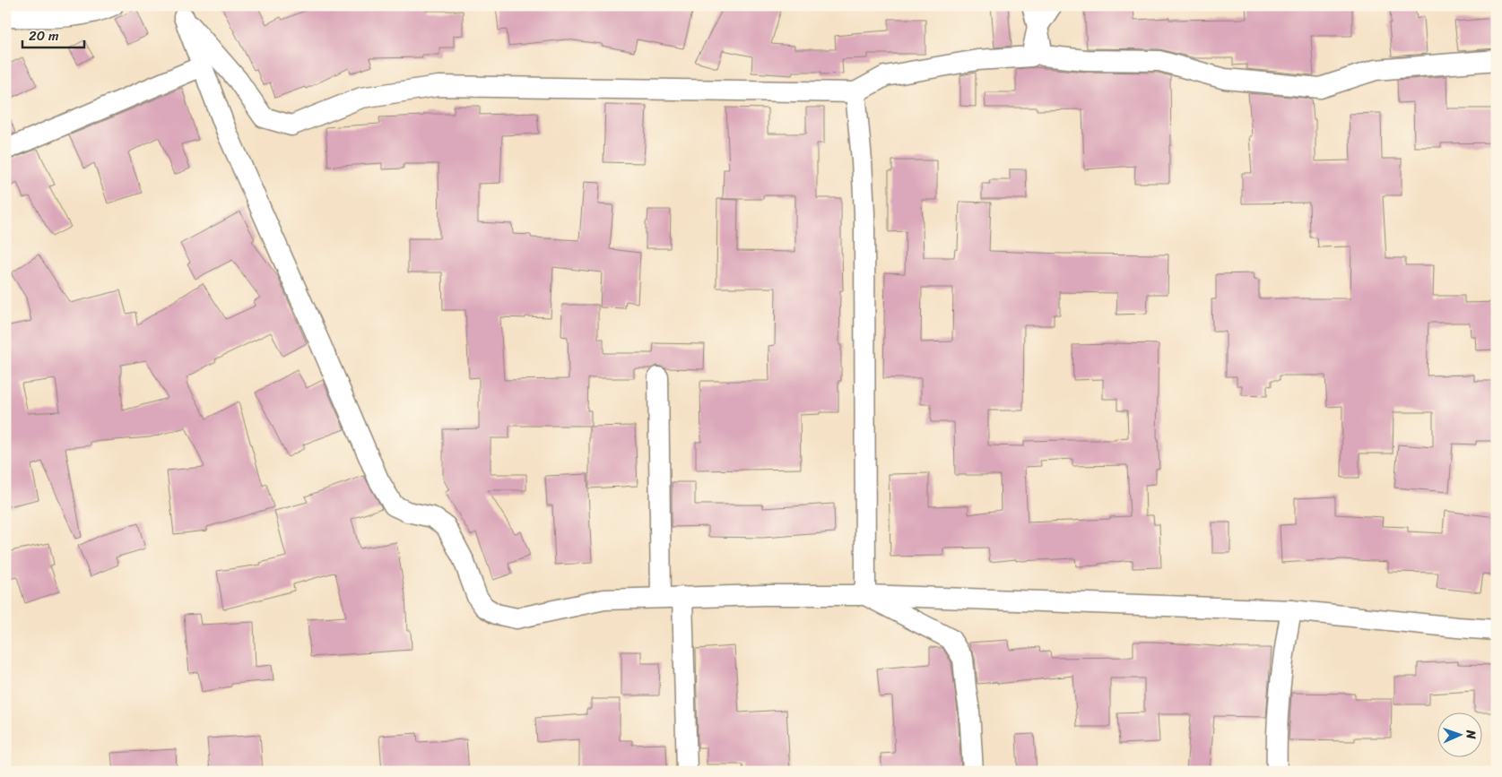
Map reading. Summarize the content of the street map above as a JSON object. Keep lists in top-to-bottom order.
{
  "scale_bar": "20 m",
  "north": "right"
}
